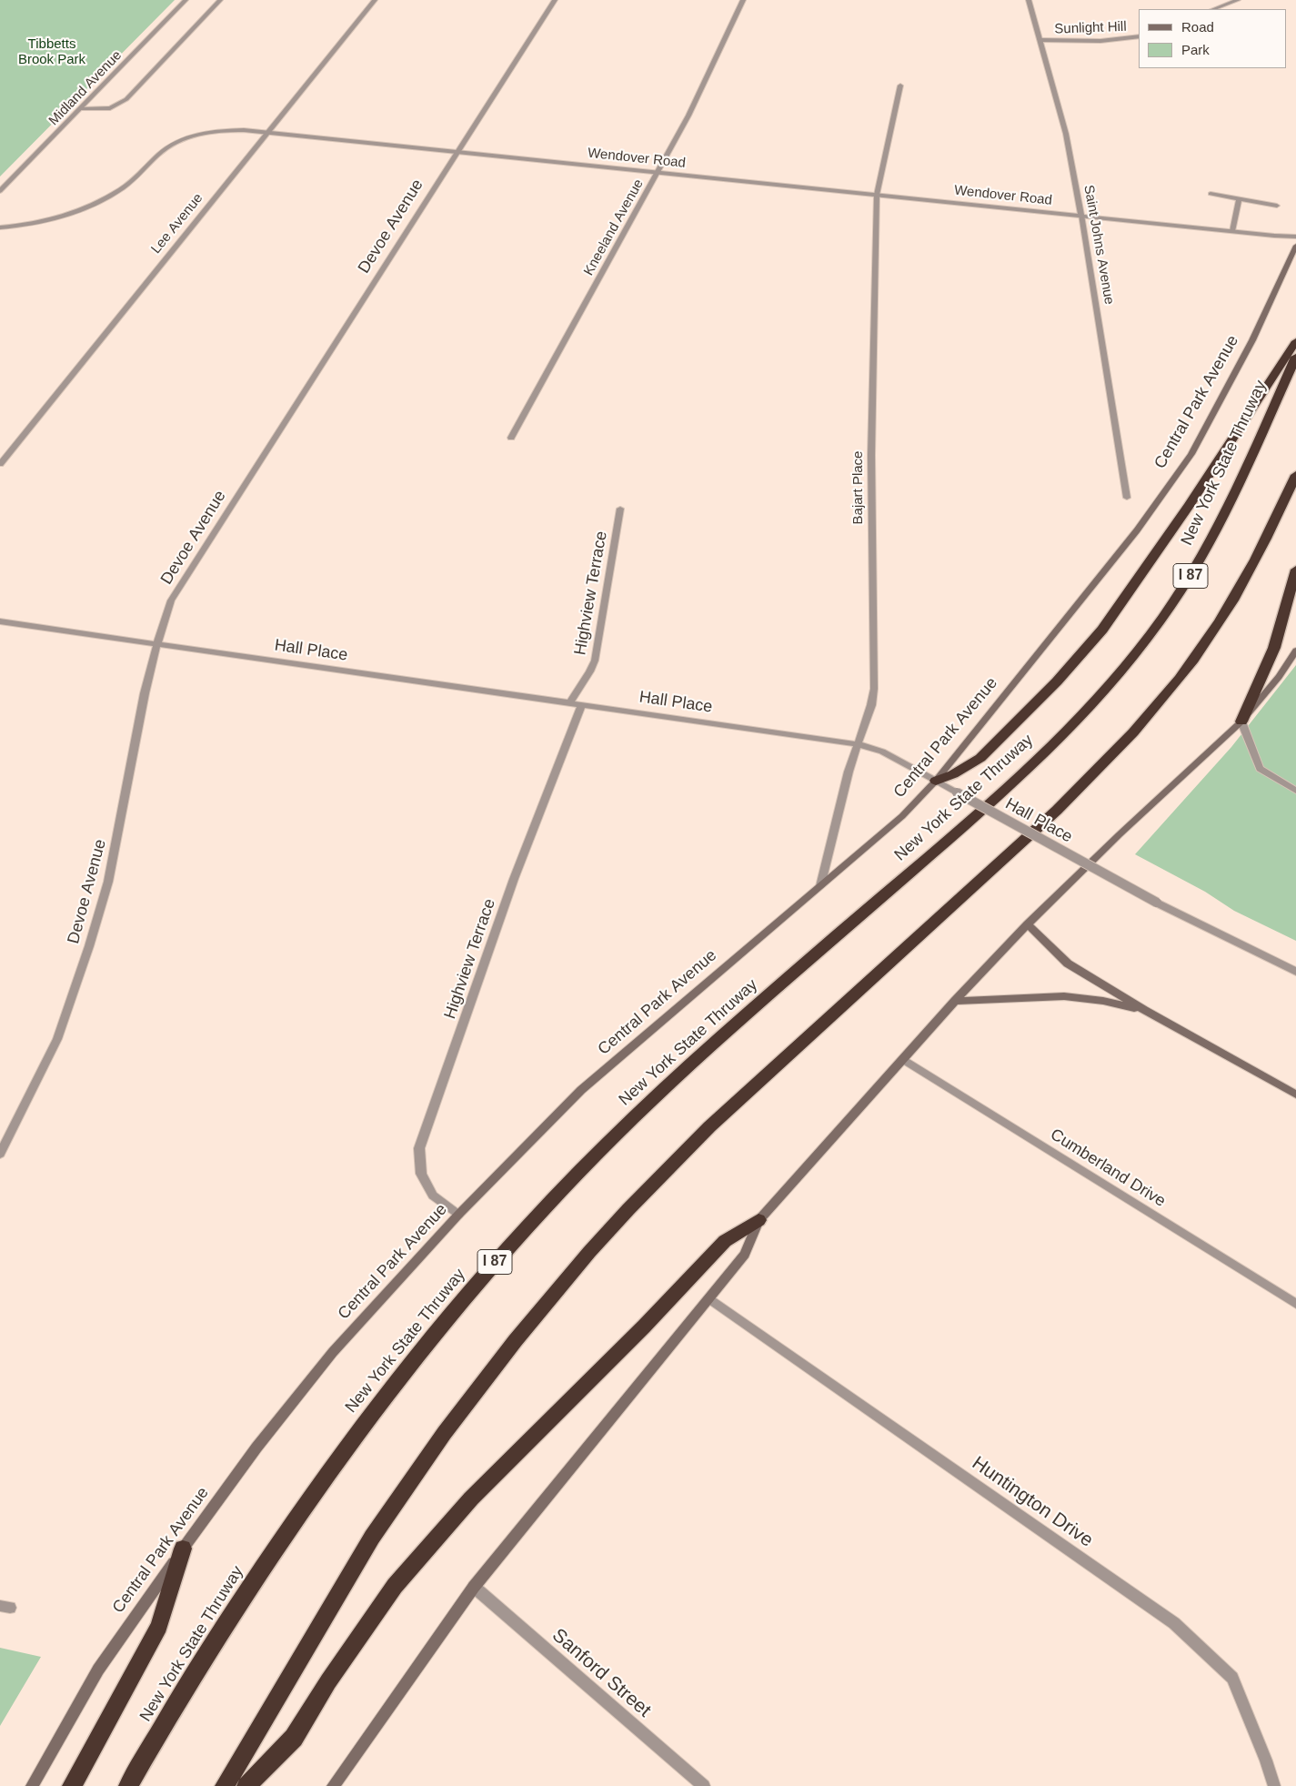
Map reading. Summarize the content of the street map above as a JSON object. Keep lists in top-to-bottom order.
{
  "streets": {
    "highway": ["New York State Thruway", "I 87"],
    "main road": ["Central Park Avenue"],
    "street": [
      "Sunlight Hill",
      "Midland Avenue",
      "Wendover Road",
      "Lee Avenue",
      "Devoe Avenue",
      "Kneeland Avenue",
      "Saint Johns Avenue",
      "Bajart Place",
      "Highview Terrace",
      "Hall Place",
      "Cumberland Drive",
      "Huntington Drive",
      "Sanford Street"
    ]
  },
  "crossings": [
    ["Sunlight Hill", "Saint Johns Avenue"],
    ["Wendover Road", "Lee Avenue"],
    ["Wendover Road", "Devoe Avenue"],
    ["Wendover Road", "Kneeland Avenue"],
    ["Wendover Road", "Saint Johns Avenue"],
    ["Wendover Road", "Bajart Place"],
    ["Devoe Avenue", "Hall Place"],
    ["Central Park Avenue", "Bajart Place"],
    ["Central Park Avenue", "Highview Terrace"],
    ["Central Park Avenue", "Hall Place"],
    ["Bajart Place", "Hall Place"],
    ["Highview Terrace", "Hall Place"]
  ],
  "parks": ["Tibbetts Brook Park"],
  "legend": ["Road", "Park"]
}
